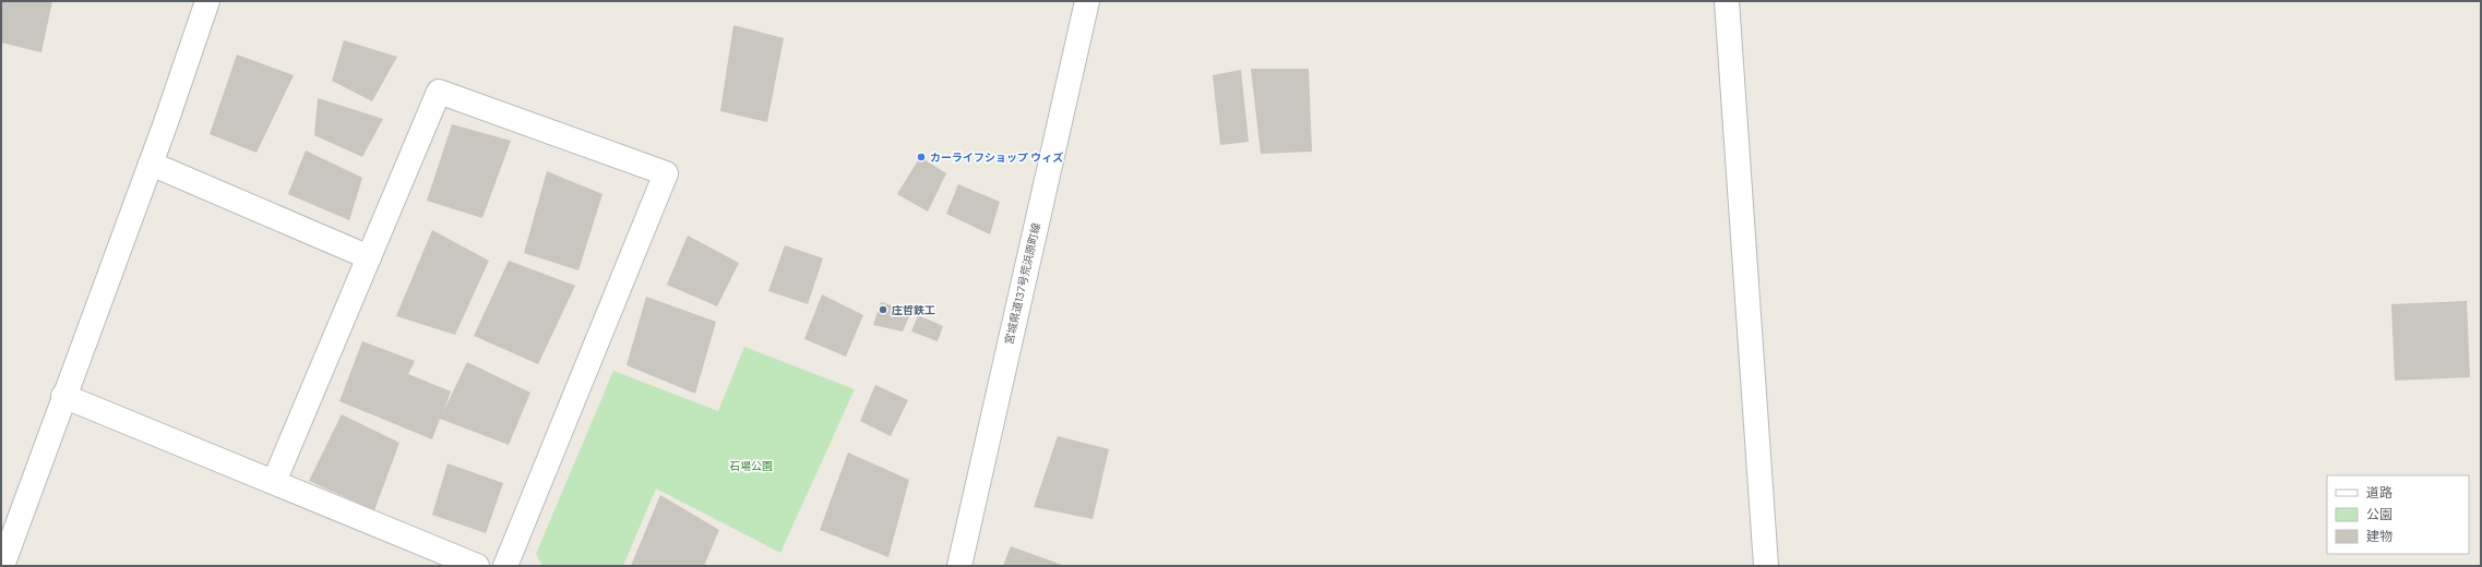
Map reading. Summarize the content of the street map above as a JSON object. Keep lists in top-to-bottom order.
{
  "streets": {
    "street": ["宮城県道137号荒浜原町線"]
  },
  "parks": ["石場公園"],
  "places": ["カーライフショップ ウィズ", "庄哲鉄工"],
  "legend": ["道路", "公園", "建物"]
}
